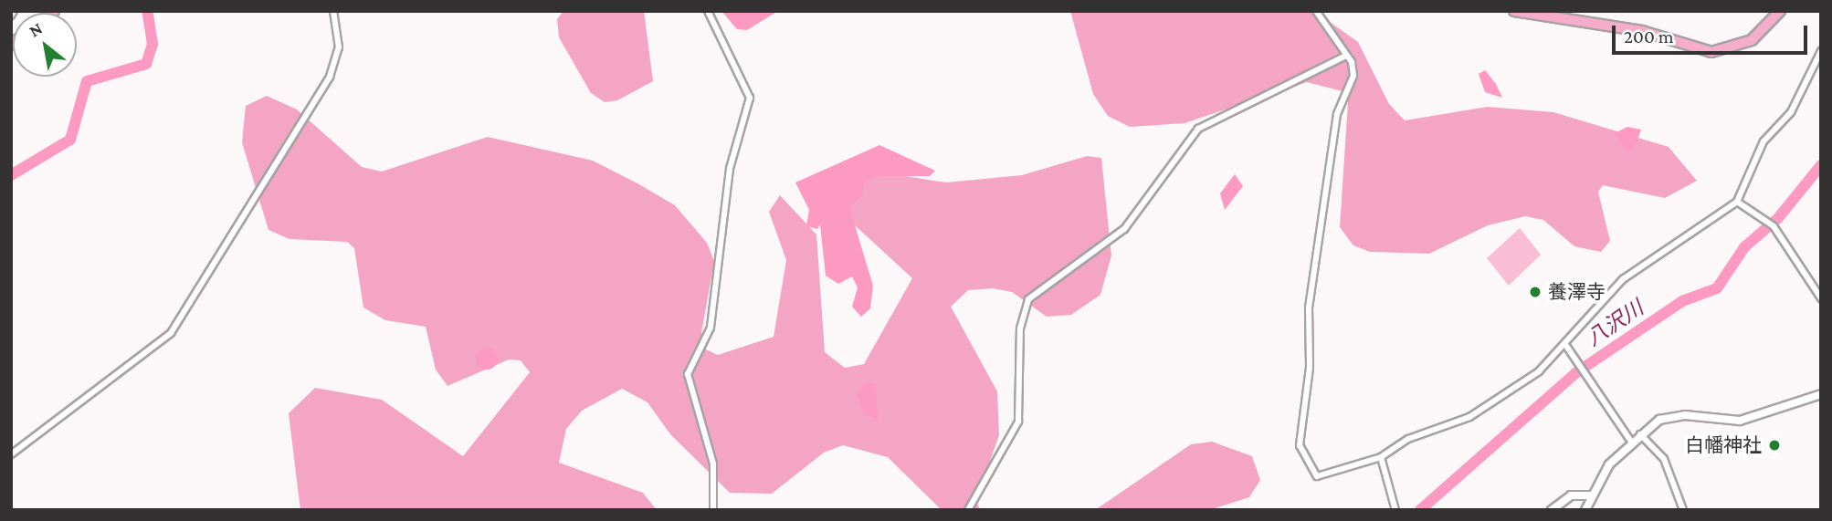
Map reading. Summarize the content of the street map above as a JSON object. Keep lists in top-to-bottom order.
{
  "water": ["八沢川"],
  "places": ["養澤寺", "白幡神社"],
  "scale_bar": "200 m",
  "north": "top left"
}
